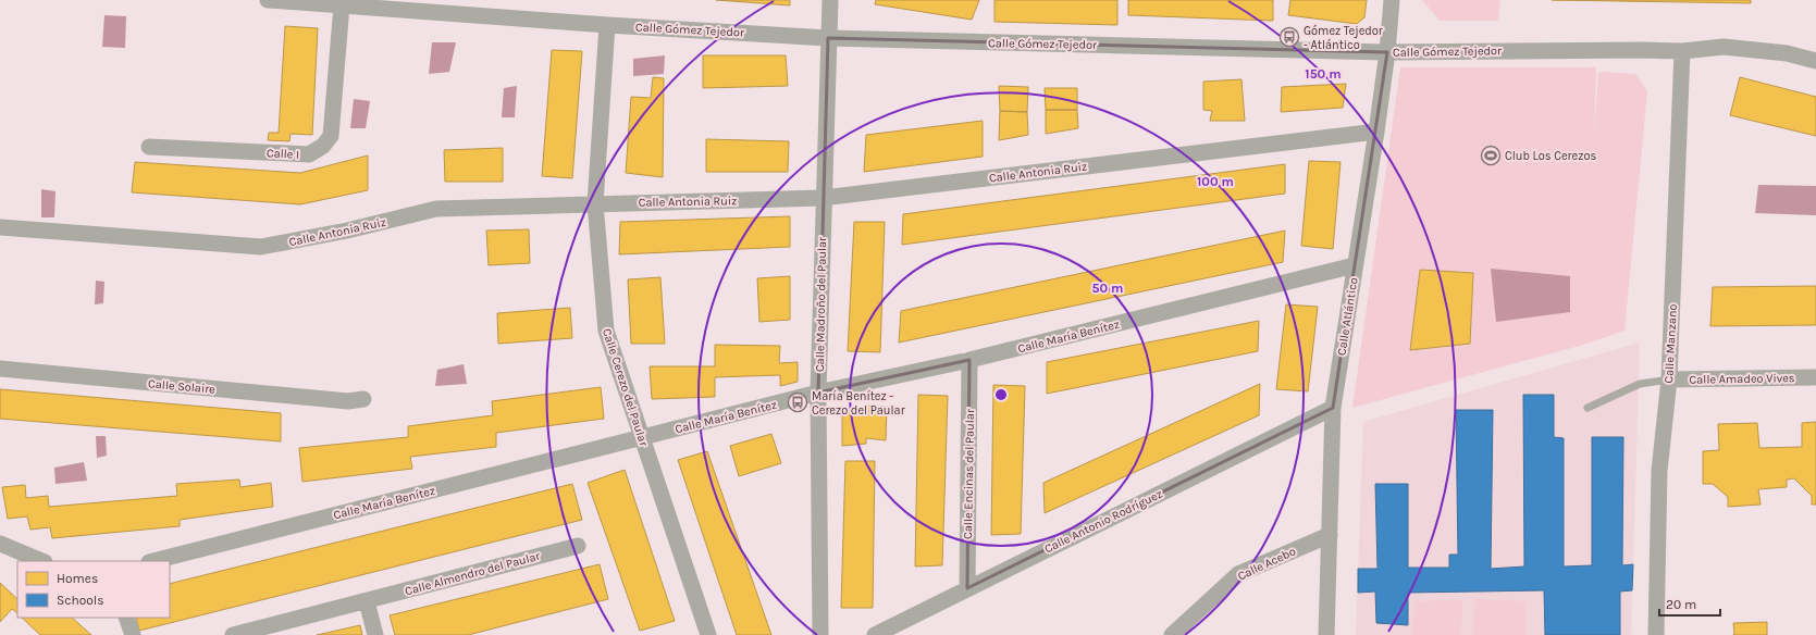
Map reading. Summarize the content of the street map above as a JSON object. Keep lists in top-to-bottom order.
{
  "streets": {
    "street": [
      "Calle Gómez Tejedor",
      "Calle I",
      "Calle Antonia Ruiz",
      "Calle Madroño del Paular",
      "Calle Atlántico",
      "Calle María Benítez",
      "Calle Manzano",
      "Calle Amadeo Vives",
      "Calle Solaire",
      "Calle Cerezo del Paular",
      "Calle Encinas del Paular",
      "Calle Antonio Rodríguez",
      "Calle Acebo",
      "Calle Almendro del Paular"
    ]
  },
  "crossings": [
    ["Calle Gómez Tejedor", "Calle I"],
    ["Calle Gómez Tejedor", "Calle Madroño del Paular"],
    ["Calle Gómez Tejedor", "Calle Atlántico"],
    ["Calle Gómez Tejedor", "Calle Manzano"],
    ["Calle Gómez Tejedor", "Calle Cerezo del Paular"],
    ["Calle Antonia Ruiz", "Calle Madroño del Paular"],
    ["Calle Antonia Ruiz", "Calle Atlántico"],
    ["Calle Antonia Ruiz", "Calle Cerezo del Paular"],
    ["Calle Madroño del Paular", "Calle María Benítez"],
    ["Calle Atlántico", "Calle María Benítez"],
    ["Calle Atlántico", "Calle Antonio Rodríguez"],
    ["Calle Atlántico", "Calle Acebo"],
    ["Calle María Benítez", "Calle Cerezo del Paular"],
    ["Calle María Benítez", "Calle Encinas del Paular"],
    ["Calle Manzano", "Calle Amadeo Vives"],
    ["Calle Encinas del Paular", "Calle Antonio Rodríguez"]
  ],
  "places": {
    "bus stop": ["Gómez Tejedor - Atlántico", "María Benítez - Cerezo del Paular"],
    "sports": ["Club Los Cerezos"]
  },
  "legend": ["Homes", "Schools"],
  "scale_bar": "20 m",
  "rings": ["150 m", "100 m", "50 m"]
}
